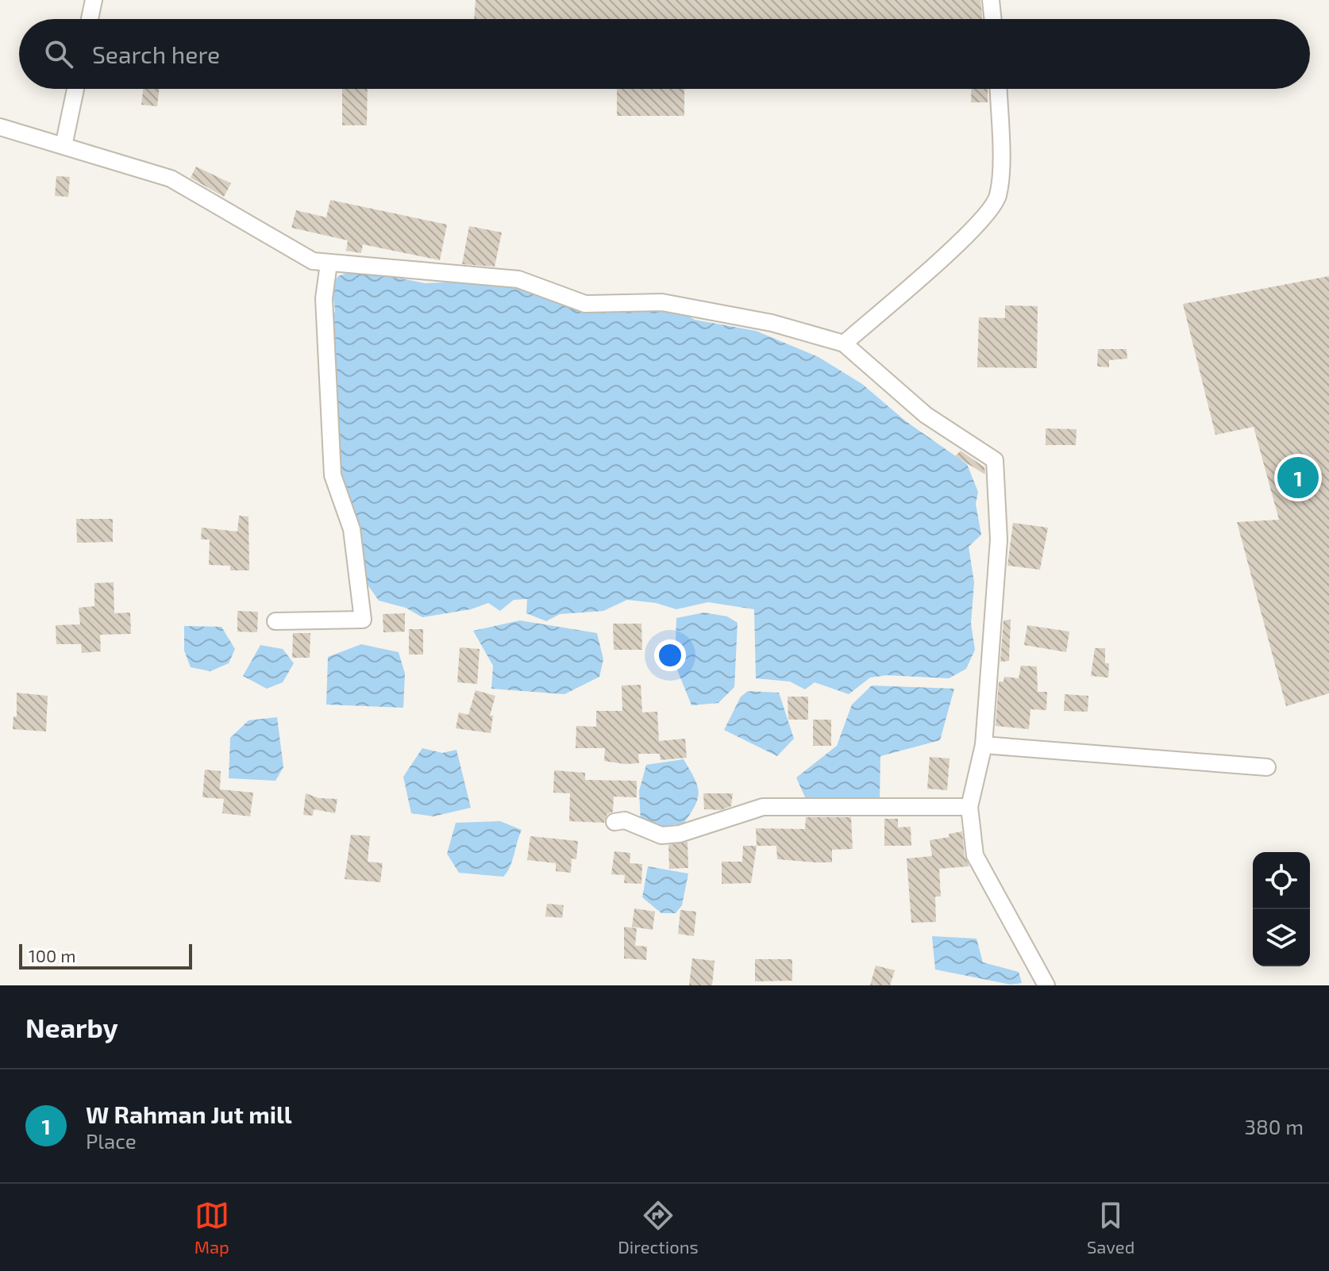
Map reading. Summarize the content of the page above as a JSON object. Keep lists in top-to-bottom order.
{
  "scale_bar": "100 m",
  "page": {
    "search": "Search here",
    "pins": "1",
    "scale": "100 m",
    "heading": "Nearby",
    "list": [
      {
        "mark": "1",
        "name": "W Rahman Jut mill",
        "note": "Place",
        "value": "380 m"
      }
    ],
    "nav": ["Map", "Directions", "Saved"]
  }
}
